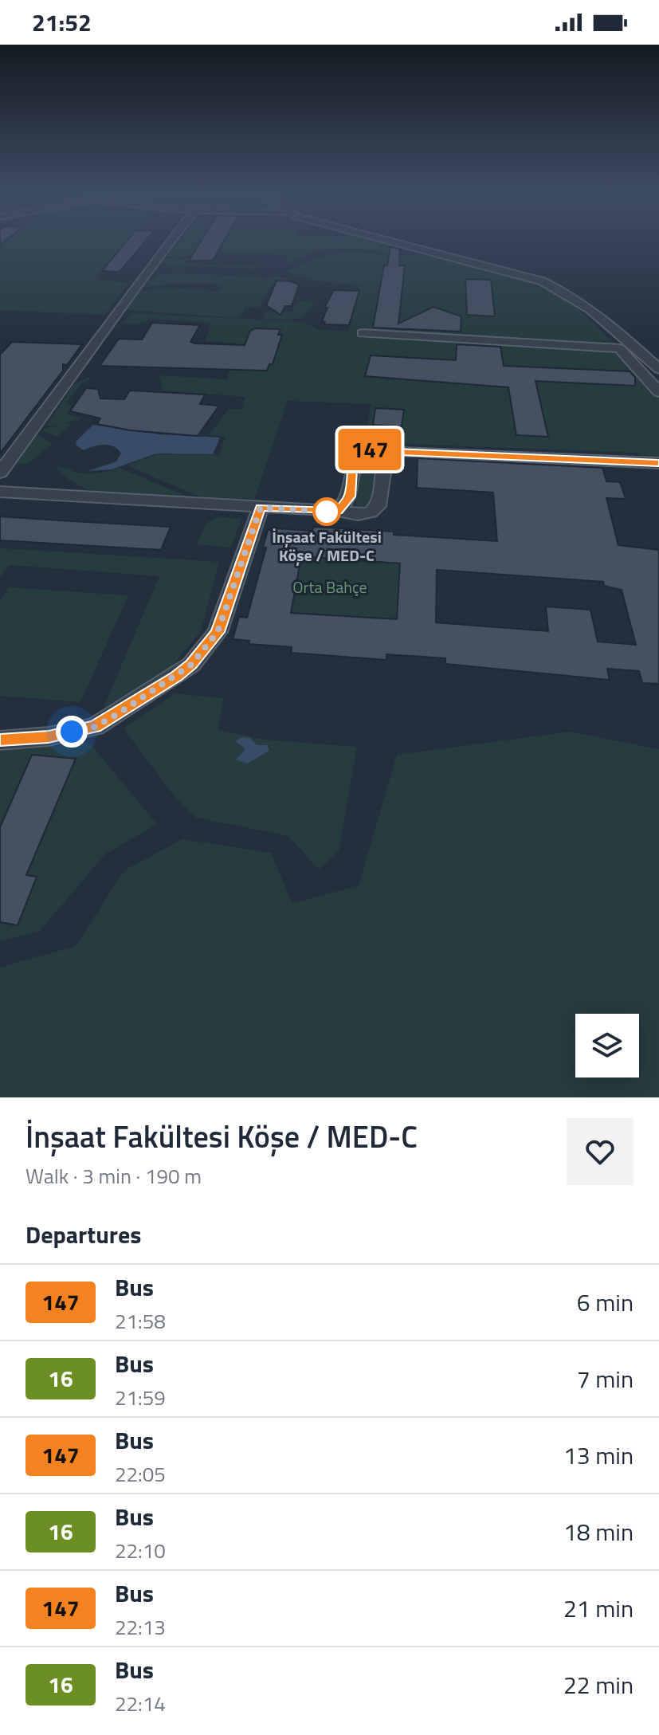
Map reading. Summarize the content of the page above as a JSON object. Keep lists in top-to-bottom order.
{
  "parks": ["Orta Bahçe"],
  "places": ["İnşaat Fakültesi Köşe / MED-C"],
  "lines": ["bus line 147"],
  "page": {
    "status": "21:52",
    "on_map": "147",
    "heading": [
      ["İnşaat Fakültesi Köşe / MED-C", "Walk · 3 min · 190 m"],
      "Departures"
    ],
    "list": [
      {
        "mark": "147",
        "name": "Bus",
        "note": "21:58",
        "value": "6 min"
      },
      {
        "mark": "16",
        "name": "Bus",
        "note": "21:59",
        "value": "7 min"
      },
      {
        "mark": "147",
        "name": "Bus",
        "note": "22:05",
        "value": "13 min"
      },
      {
        "mark": "16",
        "name": "Bus",
        "note": "22:10",
        "value": "18 min"
      },
      {
        "mark": "147",
        "name": "Bus",
        "note": "22:13",
        "value": "21 min"
      },
      {
        "mark": "16",
        "name": "Bus",
        "note": "22:14",
        "value": "22 min"
      }
    ]
  }
}
